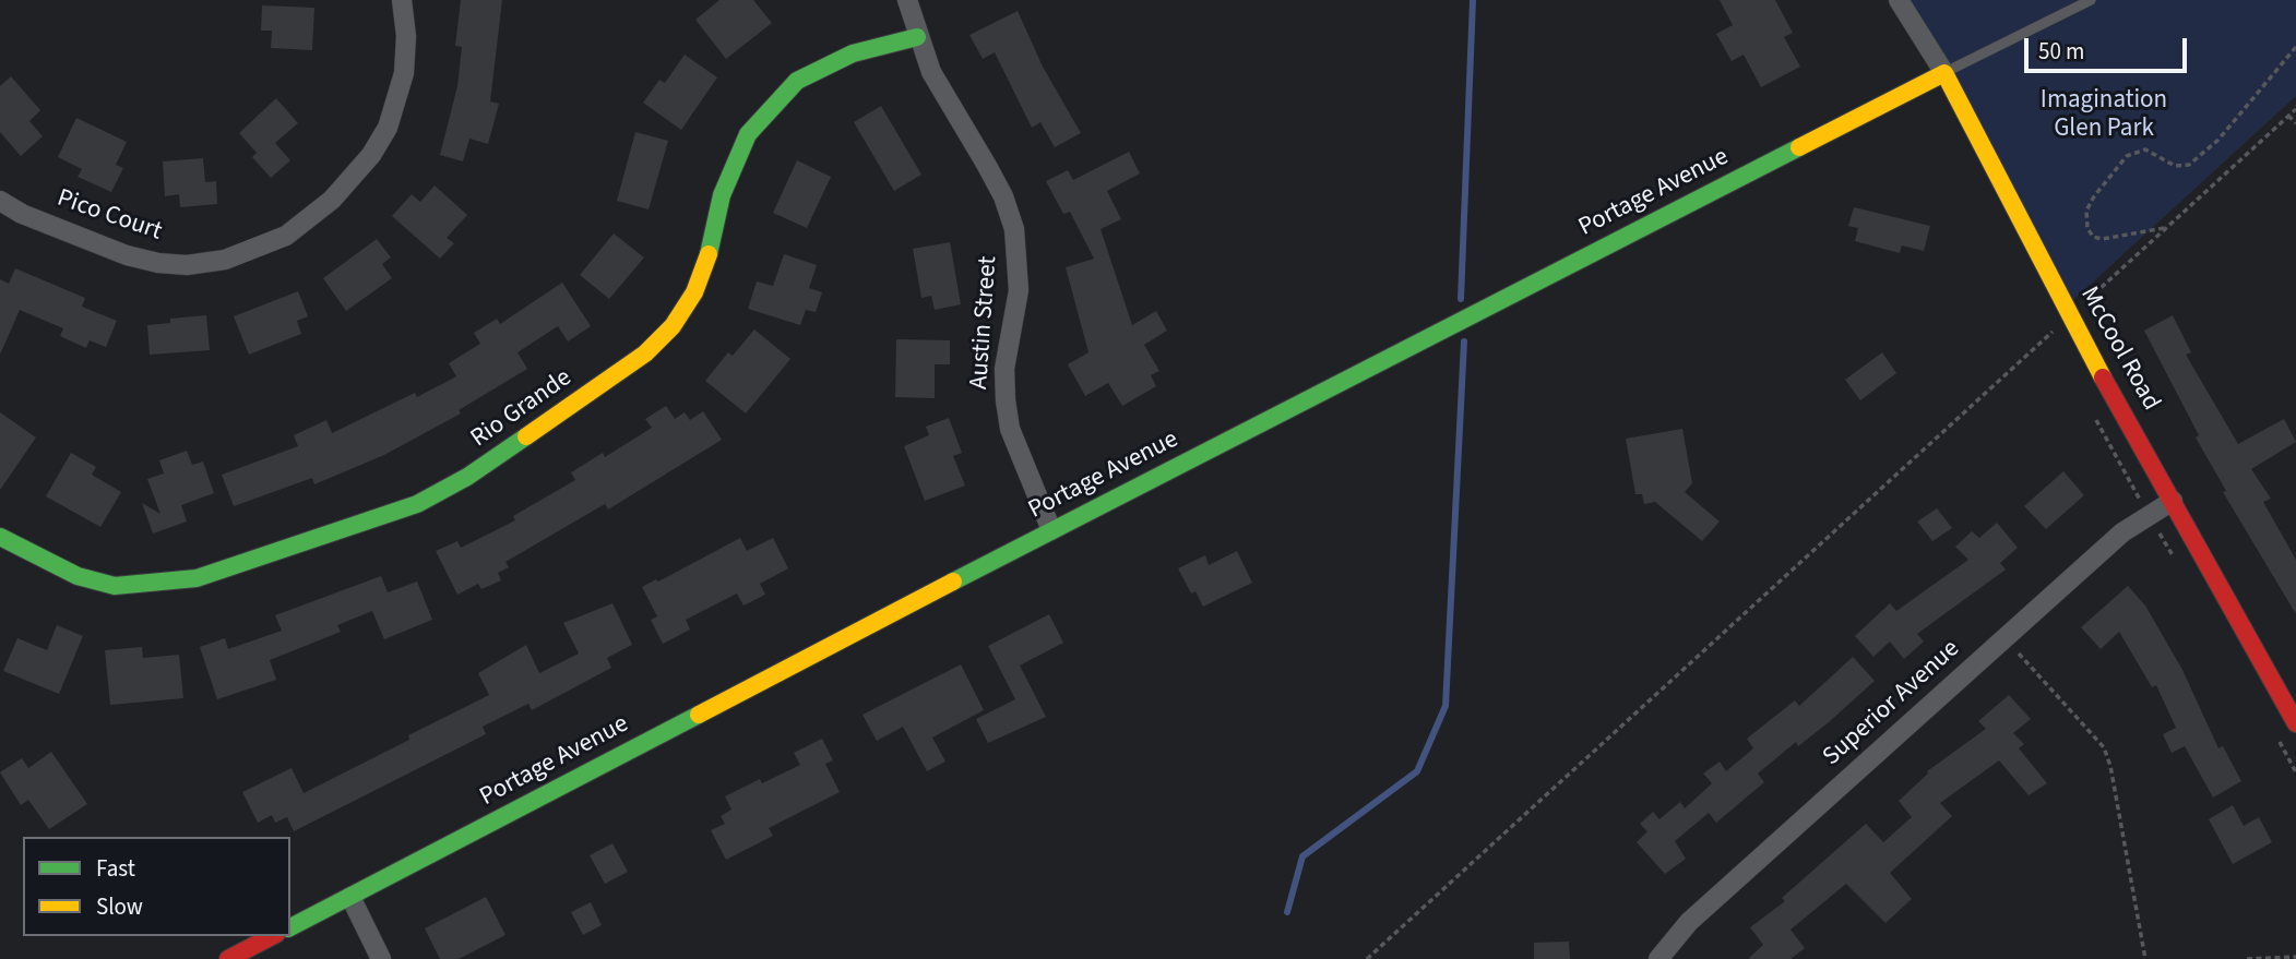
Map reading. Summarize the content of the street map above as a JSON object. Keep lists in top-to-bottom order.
{
  "streets": {
    "street": [
      "Portage Avenue",
      "Pico Court",
      "Austin Street",
      "McCool Road",
      "Rio Grande",
      "Superior Avenue"
    ]
  },
  "crossings": [
    ["Portage Avenue", "Austin Street"],
    ["Portage Avenue", "McCool Road"],
    ["Austin Street", "Rio Grande"],
    ["McCool Road", "Superior Avenue"]
  ],
  "parks": ["Imagination Glen Park"],
  "legend": ["Fast", "Slow"],
  "scale_bar": "50 m"
}
